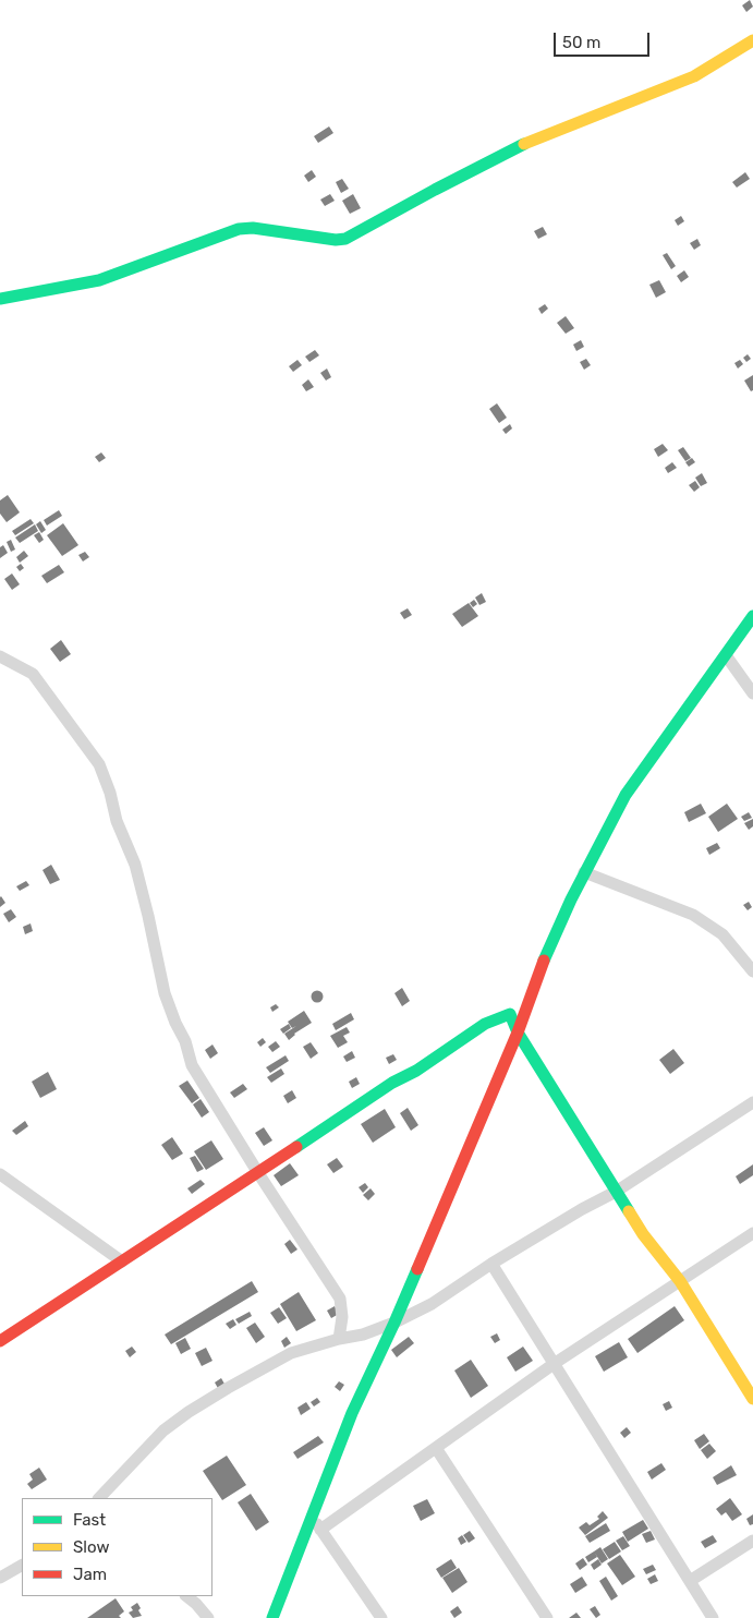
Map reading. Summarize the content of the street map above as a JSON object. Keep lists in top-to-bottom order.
{
  "legend": ["Fast", "Slow", "Jam"],
  "scale_bar": "50 m"
}
